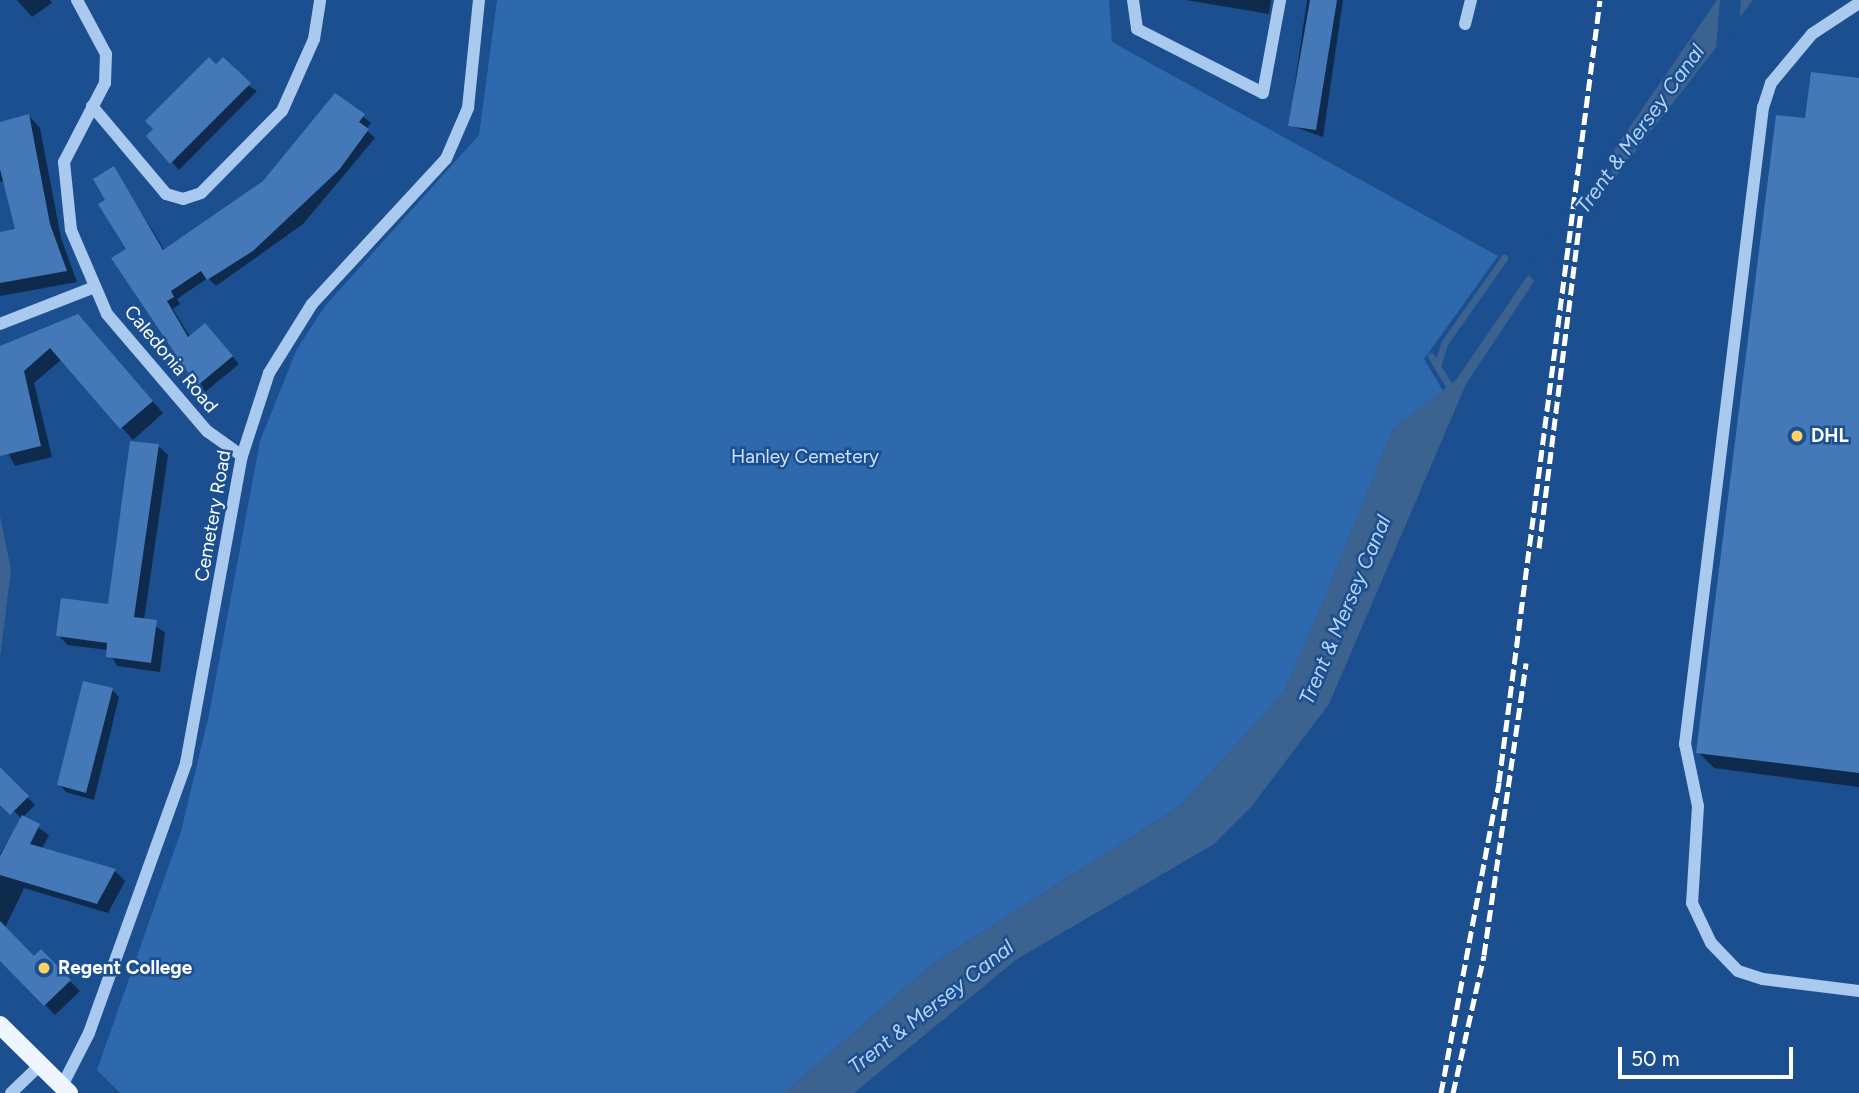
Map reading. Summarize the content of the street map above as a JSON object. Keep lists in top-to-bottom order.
{
  "streets": {
    "street": ["Caledonia Road", "Cemetery Road"]
  },
  "crossings": [
    ["Caledonia Road", "Cemetery Road"]
  ],
  "water": ["Trent & Mersey Canal"],
  "parks": ["Hanley Cemetery"],
  "places": ["DHL", "Regent College"],
  "scale_bar": "50 m"
}
